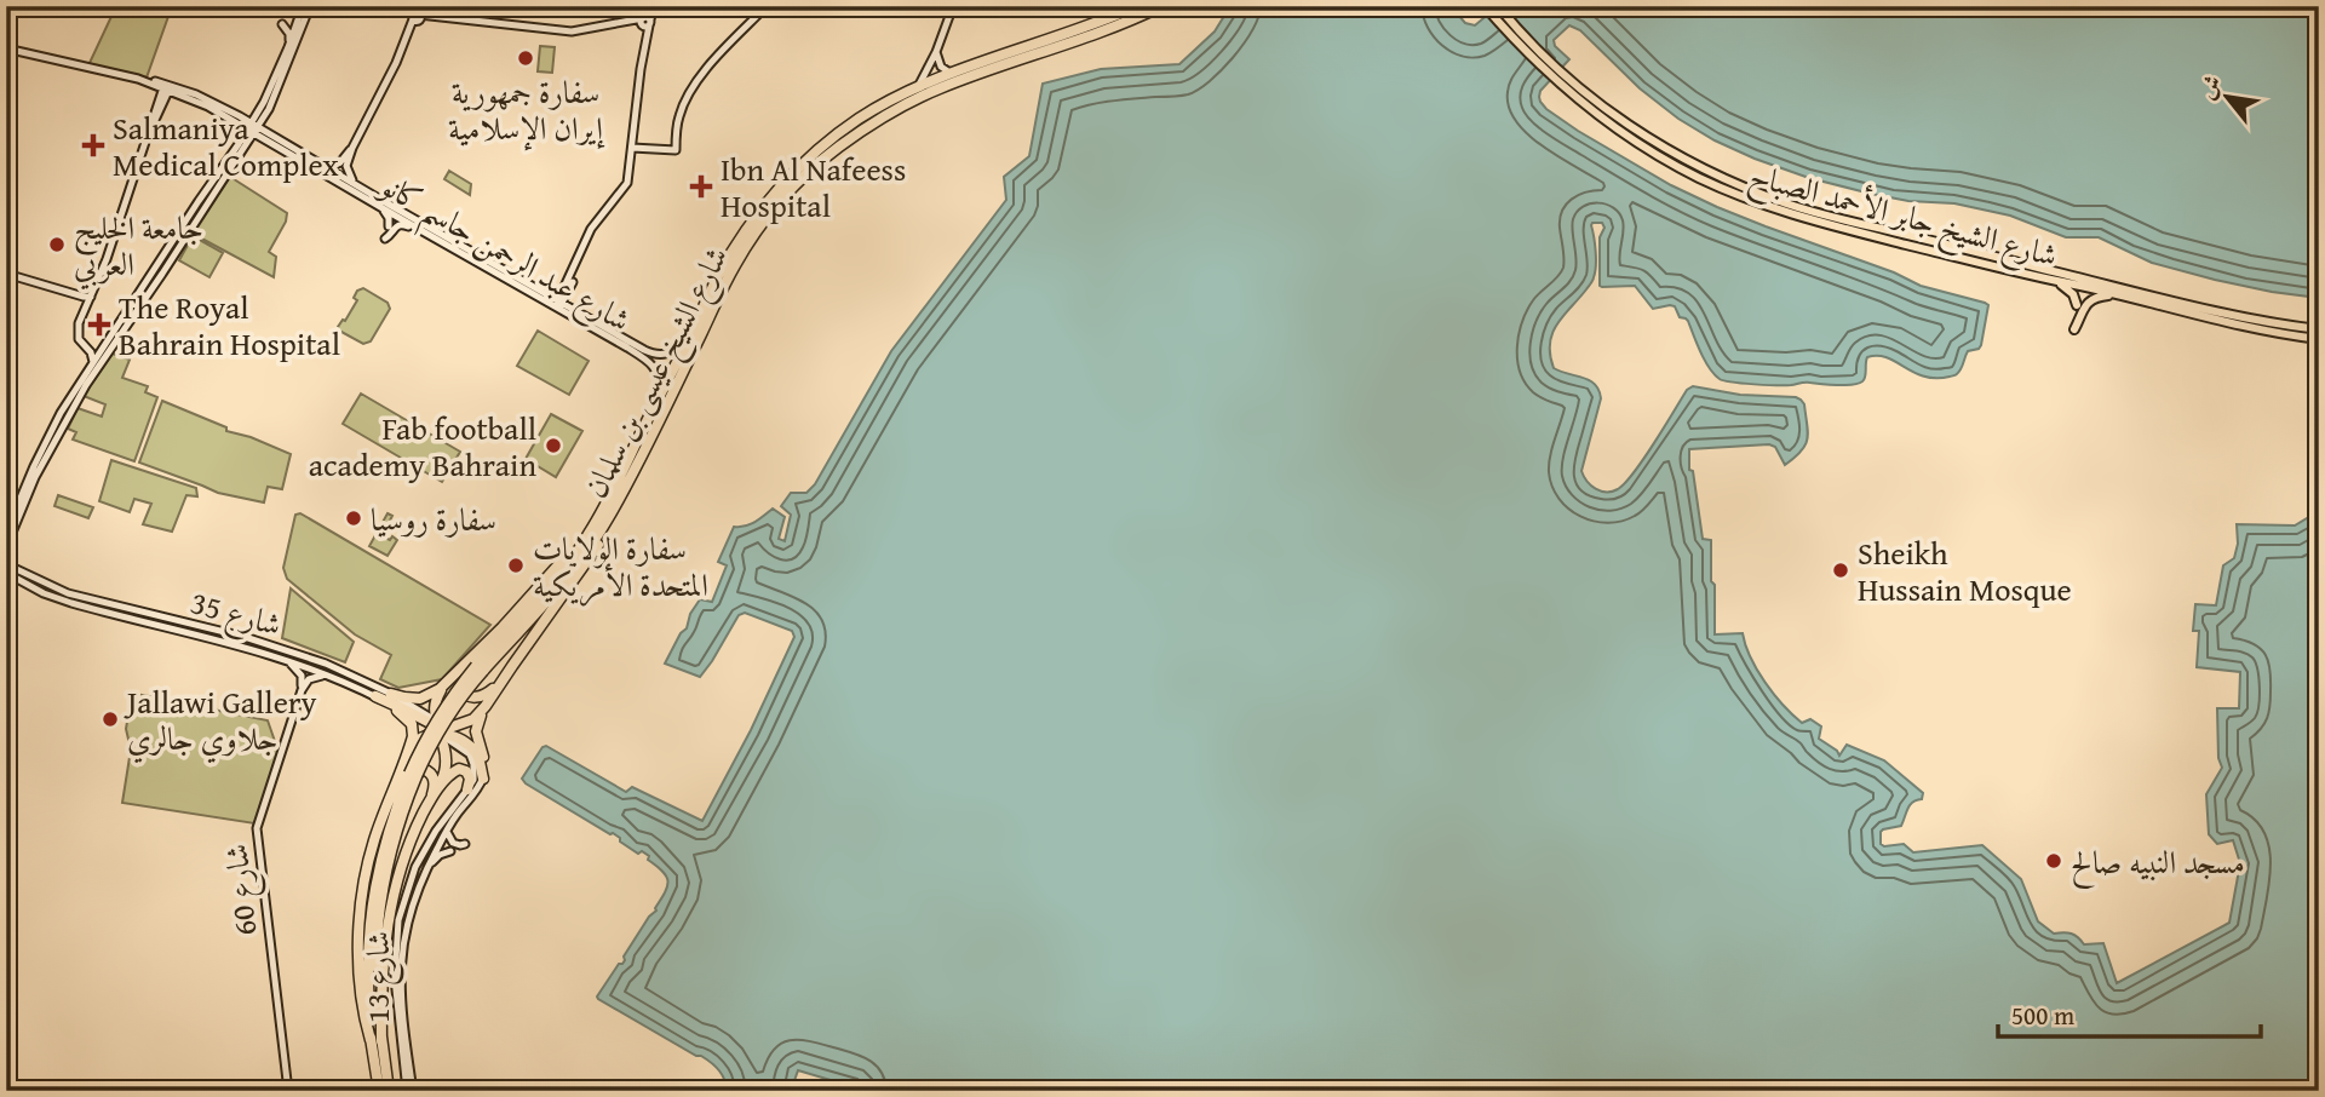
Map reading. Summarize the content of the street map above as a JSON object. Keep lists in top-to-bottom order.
{
  "streets": {
    "highway": ["شارع الشيخ عيسى بن سلمان"],
    "main road": [
      "شارع الشيخ جابر الأحمد الصباح",
      "شارع عبد الرحمن جاسم كانو",
      "شارع 35",
      "شارع 60",
      "شارع 13"
    ]
  },
  "crossings": [
    ["شارع عبد الرحمن جاسم كانو", "شارع الشيخ عيسى بن سلمان"]
  ],
  "places": {
    "other": [
      "سفارة جمهورية إيران الإسلامية",
      "جامعة الخليج العربي",
      "Fab football academy Bahrain",
      "سفارة روسيا",
      "سفارة الولايات المتحدة الأمريكية",
      "Sheikh Hussain Mosque",
      "Jallawi Gallery جلاوي جالري",
      "مسجد النبيه صالح"
    ],
    "health": ["Salmaniya Medical Complex", "Ibn Al Nafeess Hospital", "The Royal Bahrain Hospital"]
  },
  "scale_bar": "500 m",
  "north": "top left"
}
